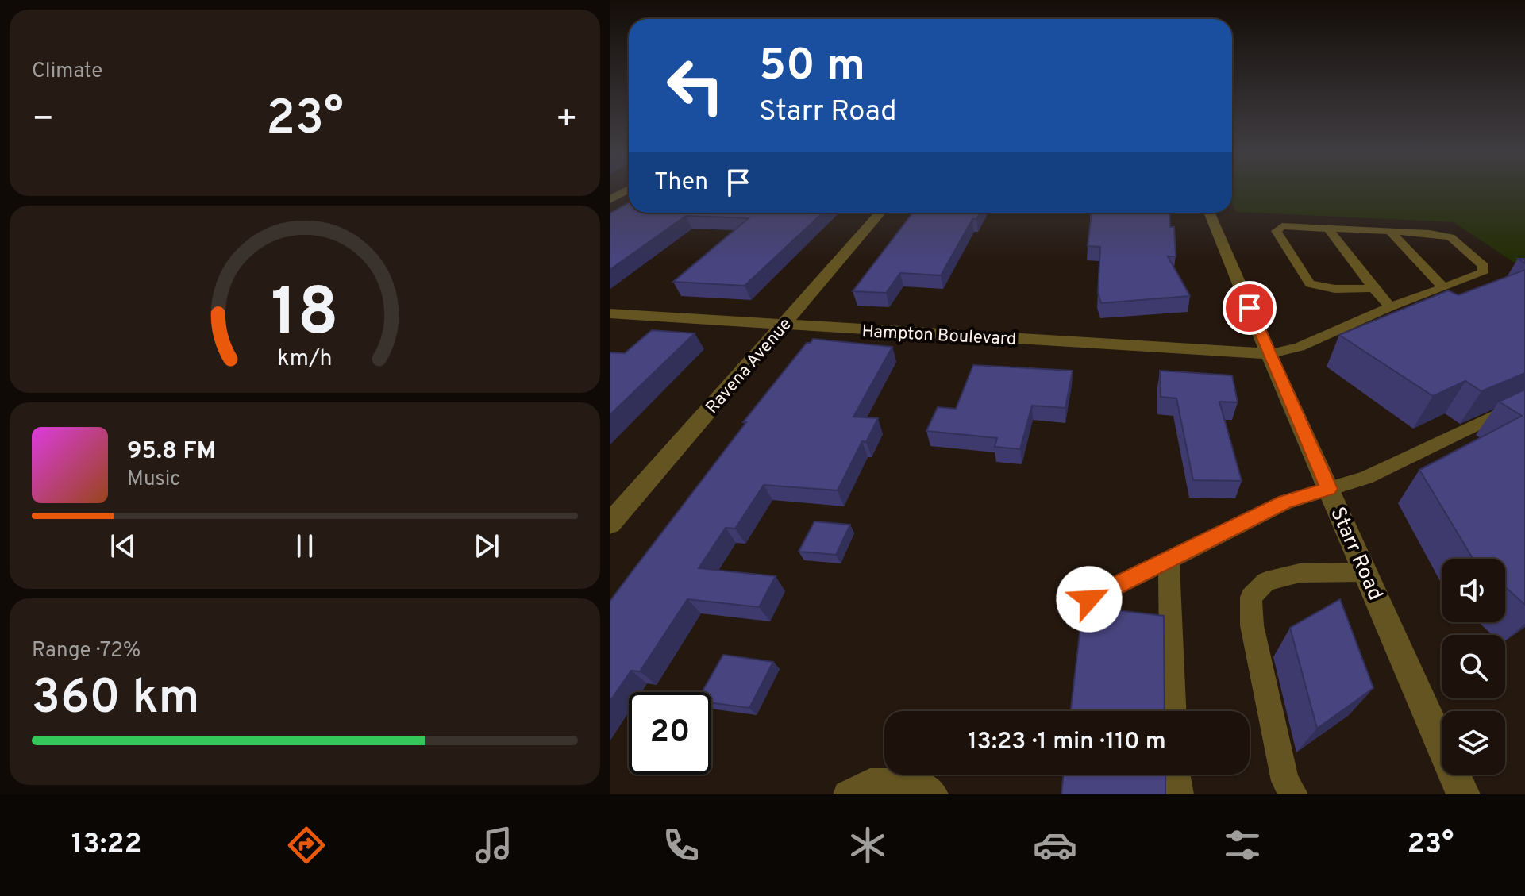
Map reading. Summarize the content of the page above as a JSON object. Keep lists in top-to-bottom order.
{
  "streets": {
    "street": ["Hampton Boulevard", "Ravena Avenue", "Starr Road"]
  },
  "crossings": [
    ["Hampton Boulevard", "Ravena Avenue"],
    ["Hampton Boulevard", "Starr Road"]
  ],
  "page": {
    "tile": [
      "Climate",
      ["Range · 72%", "360 km"]
    ],
    "turn": ["50 m", "Starr Road"],
    "heat": ["−", "23°", "+"],
    "then": "Then",
    "song": ["95.8 FM", "Music"],
    "limit": "20",
    "trip": "13:23 · 1 min · 110 m",
    "tabs": ["13:22", "23°"],
    "gauge": ["18", "km/h"]
  }
}
